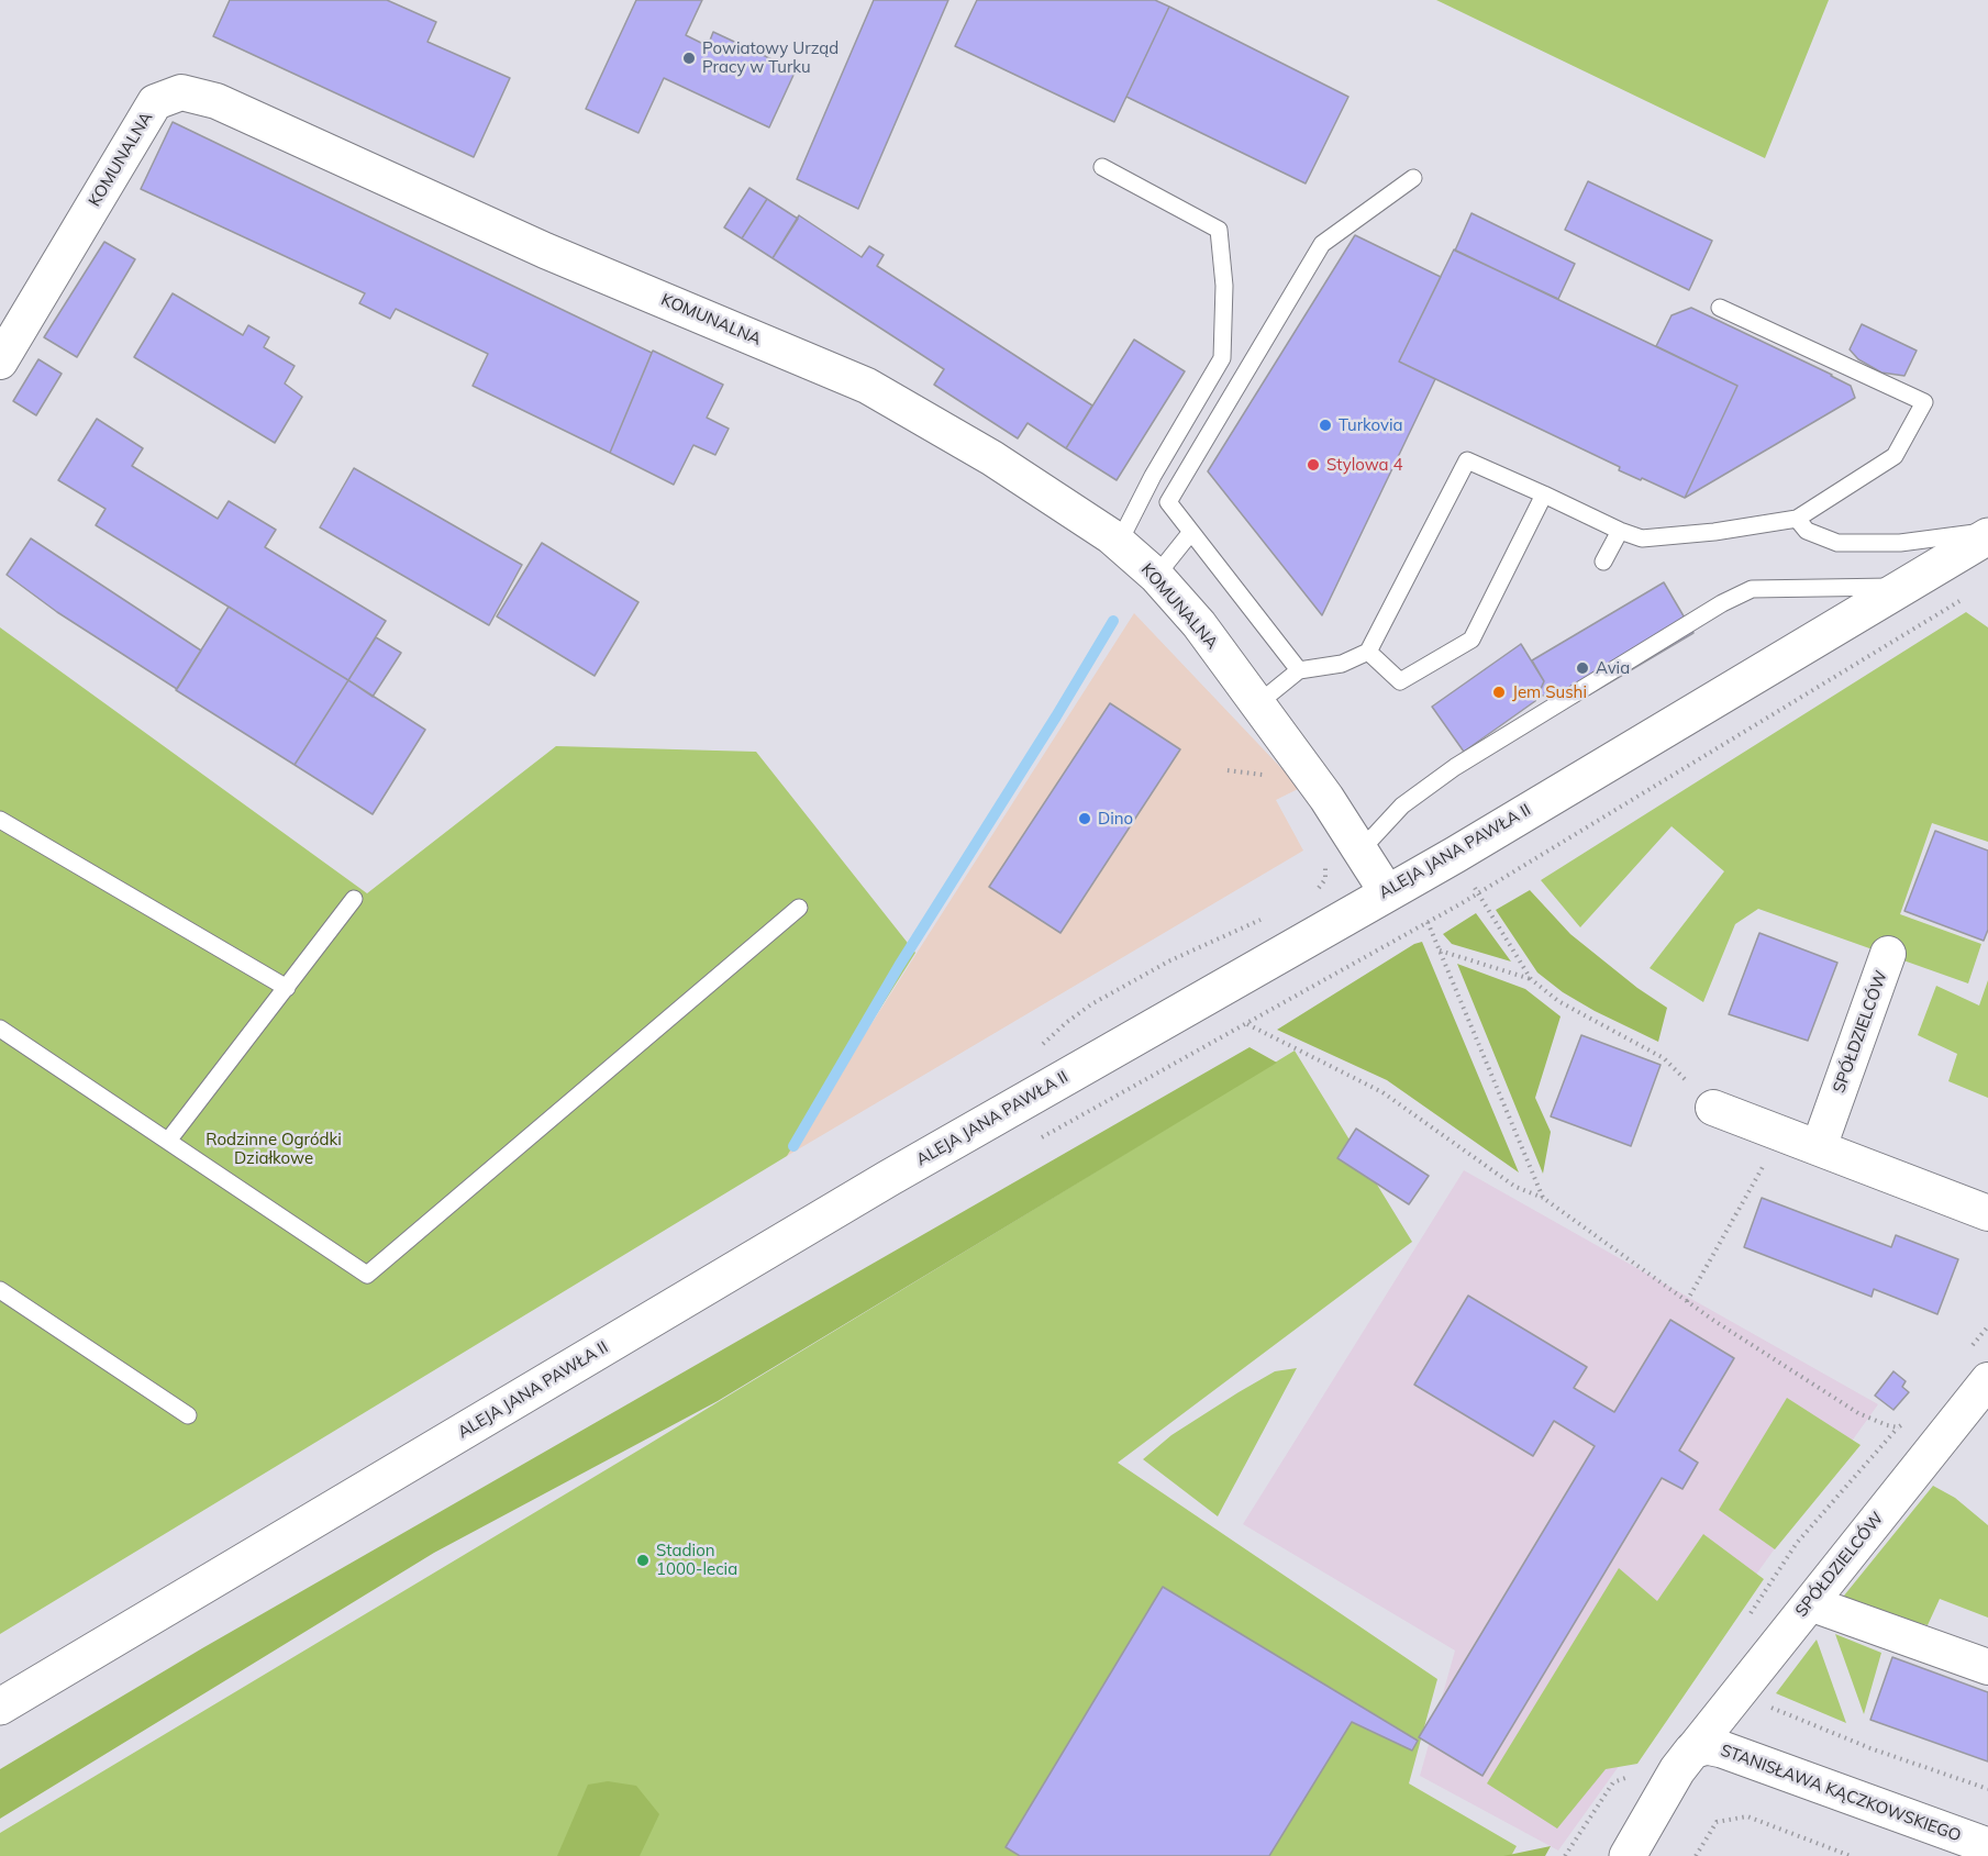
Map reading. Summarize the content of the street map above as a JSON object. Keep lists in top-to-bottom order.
{
  "streets": {
    "main road": ["ALEJA JANA PAWŁA II", "STANISŁAWA KĄCZKOWSKIEGO"],
    "street": ["KOMUNALNA", "SPÓŁDZIELCÓW"]
  },
  "crossings": [
    ["KOMUNALNA", "ALEJA JANA PAWŁA II"],
    ["SPÓŁDZIELCÓW", "STANISŁAWA KĄCZKOWSKIEGO"]
  ],
  "parks": ["Rodzinne Ogródki Działkowe"],
  "places": [
    "Powiatowy Urząd Pracy w Turku",
    "Turkovia",
    "Stylowa 4",
    "Avia",
    "Jem Sushi",
    "Dino",
    "Stadion 1000-lecia"
  ]
}
